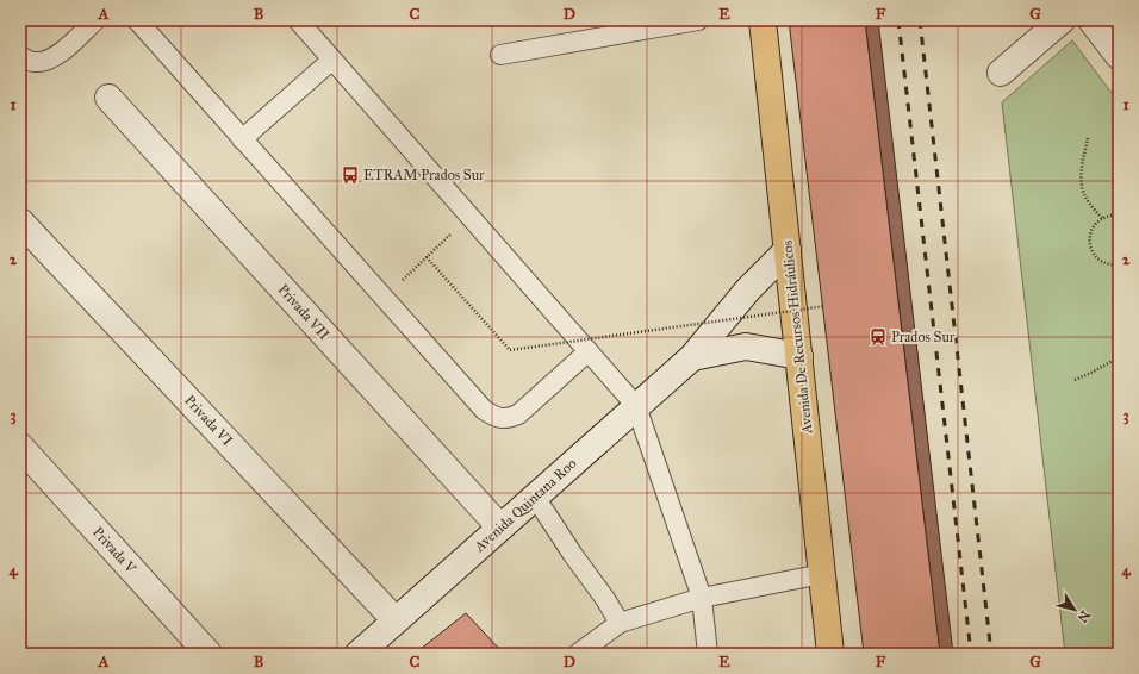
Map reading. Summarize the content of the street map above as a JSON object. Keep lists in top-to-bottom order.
{
  "streets": {
    "main road": ["Avenida De Recursos Hidráulicos"],
    "street": [
      "Privada VII",
      "Privada VI",
      "Avenida Quintana Roo",
      "Privada V"
    ]
  },
  "crossings": [
    ["Privada VII", "Avenida Quintana Roo"],
    ["Avenida De Recursos Hidráulicos", "Avenida Quintana Roo"],
    ["Privada VI", "Avenida Quintana Roo"]
  ],
  "places": {
    "bus stop": ["ETRAM Prados Sur"],
    "station": ["Prados Sur"]
  },
  "north": "bottom right",
  "grid": {
    "columns": [
      "A",
      "B",
      "C",
      "D",
      "E",
      "F",
      "G"
    ],
    "rows": [
      "1",
      "2",
      "3",
      "4"
    ]
  }
}
